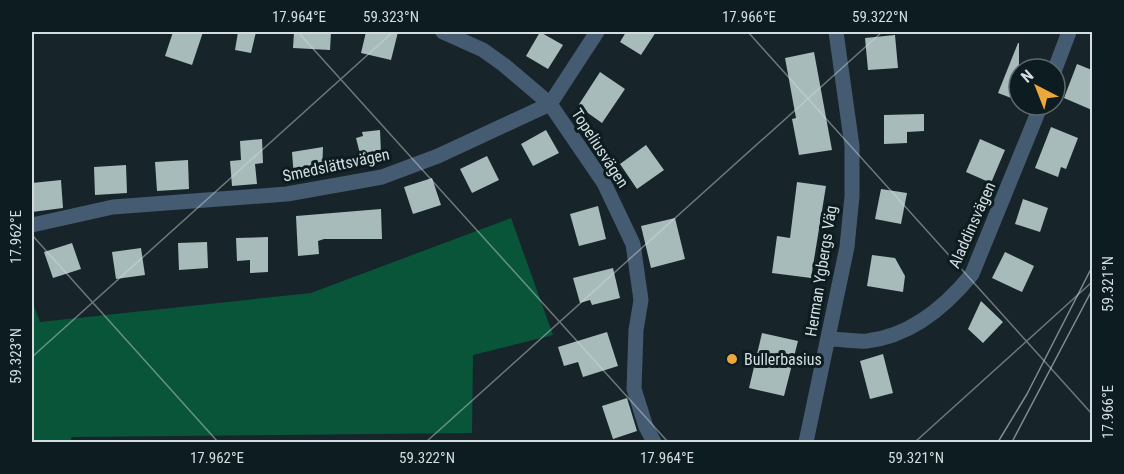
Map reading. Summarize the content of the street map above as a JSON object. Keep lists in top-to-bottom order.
{
  "streets": {
    "street": [
      "Topeliusvägen",
      "Smedslättsvägen",
      "Aladdinsvägen",
      "Herman Ygbergs Väg"
    ]
  },
  "crossings": [
    ["Topeliusvägen", "Smedslättsvägen"],
    ["Aladdinsvägen", "Herman Ygbergs Väg"]
  ],
  "places": ["Bullerbasius"],
  "north": "top left",
  "coordinates": [
    "17.964°E",
    "59.323°N",
    "17.966°E",
    "59.322°N",
    "17.962°E",
    "59.321°N"
  ]
}
